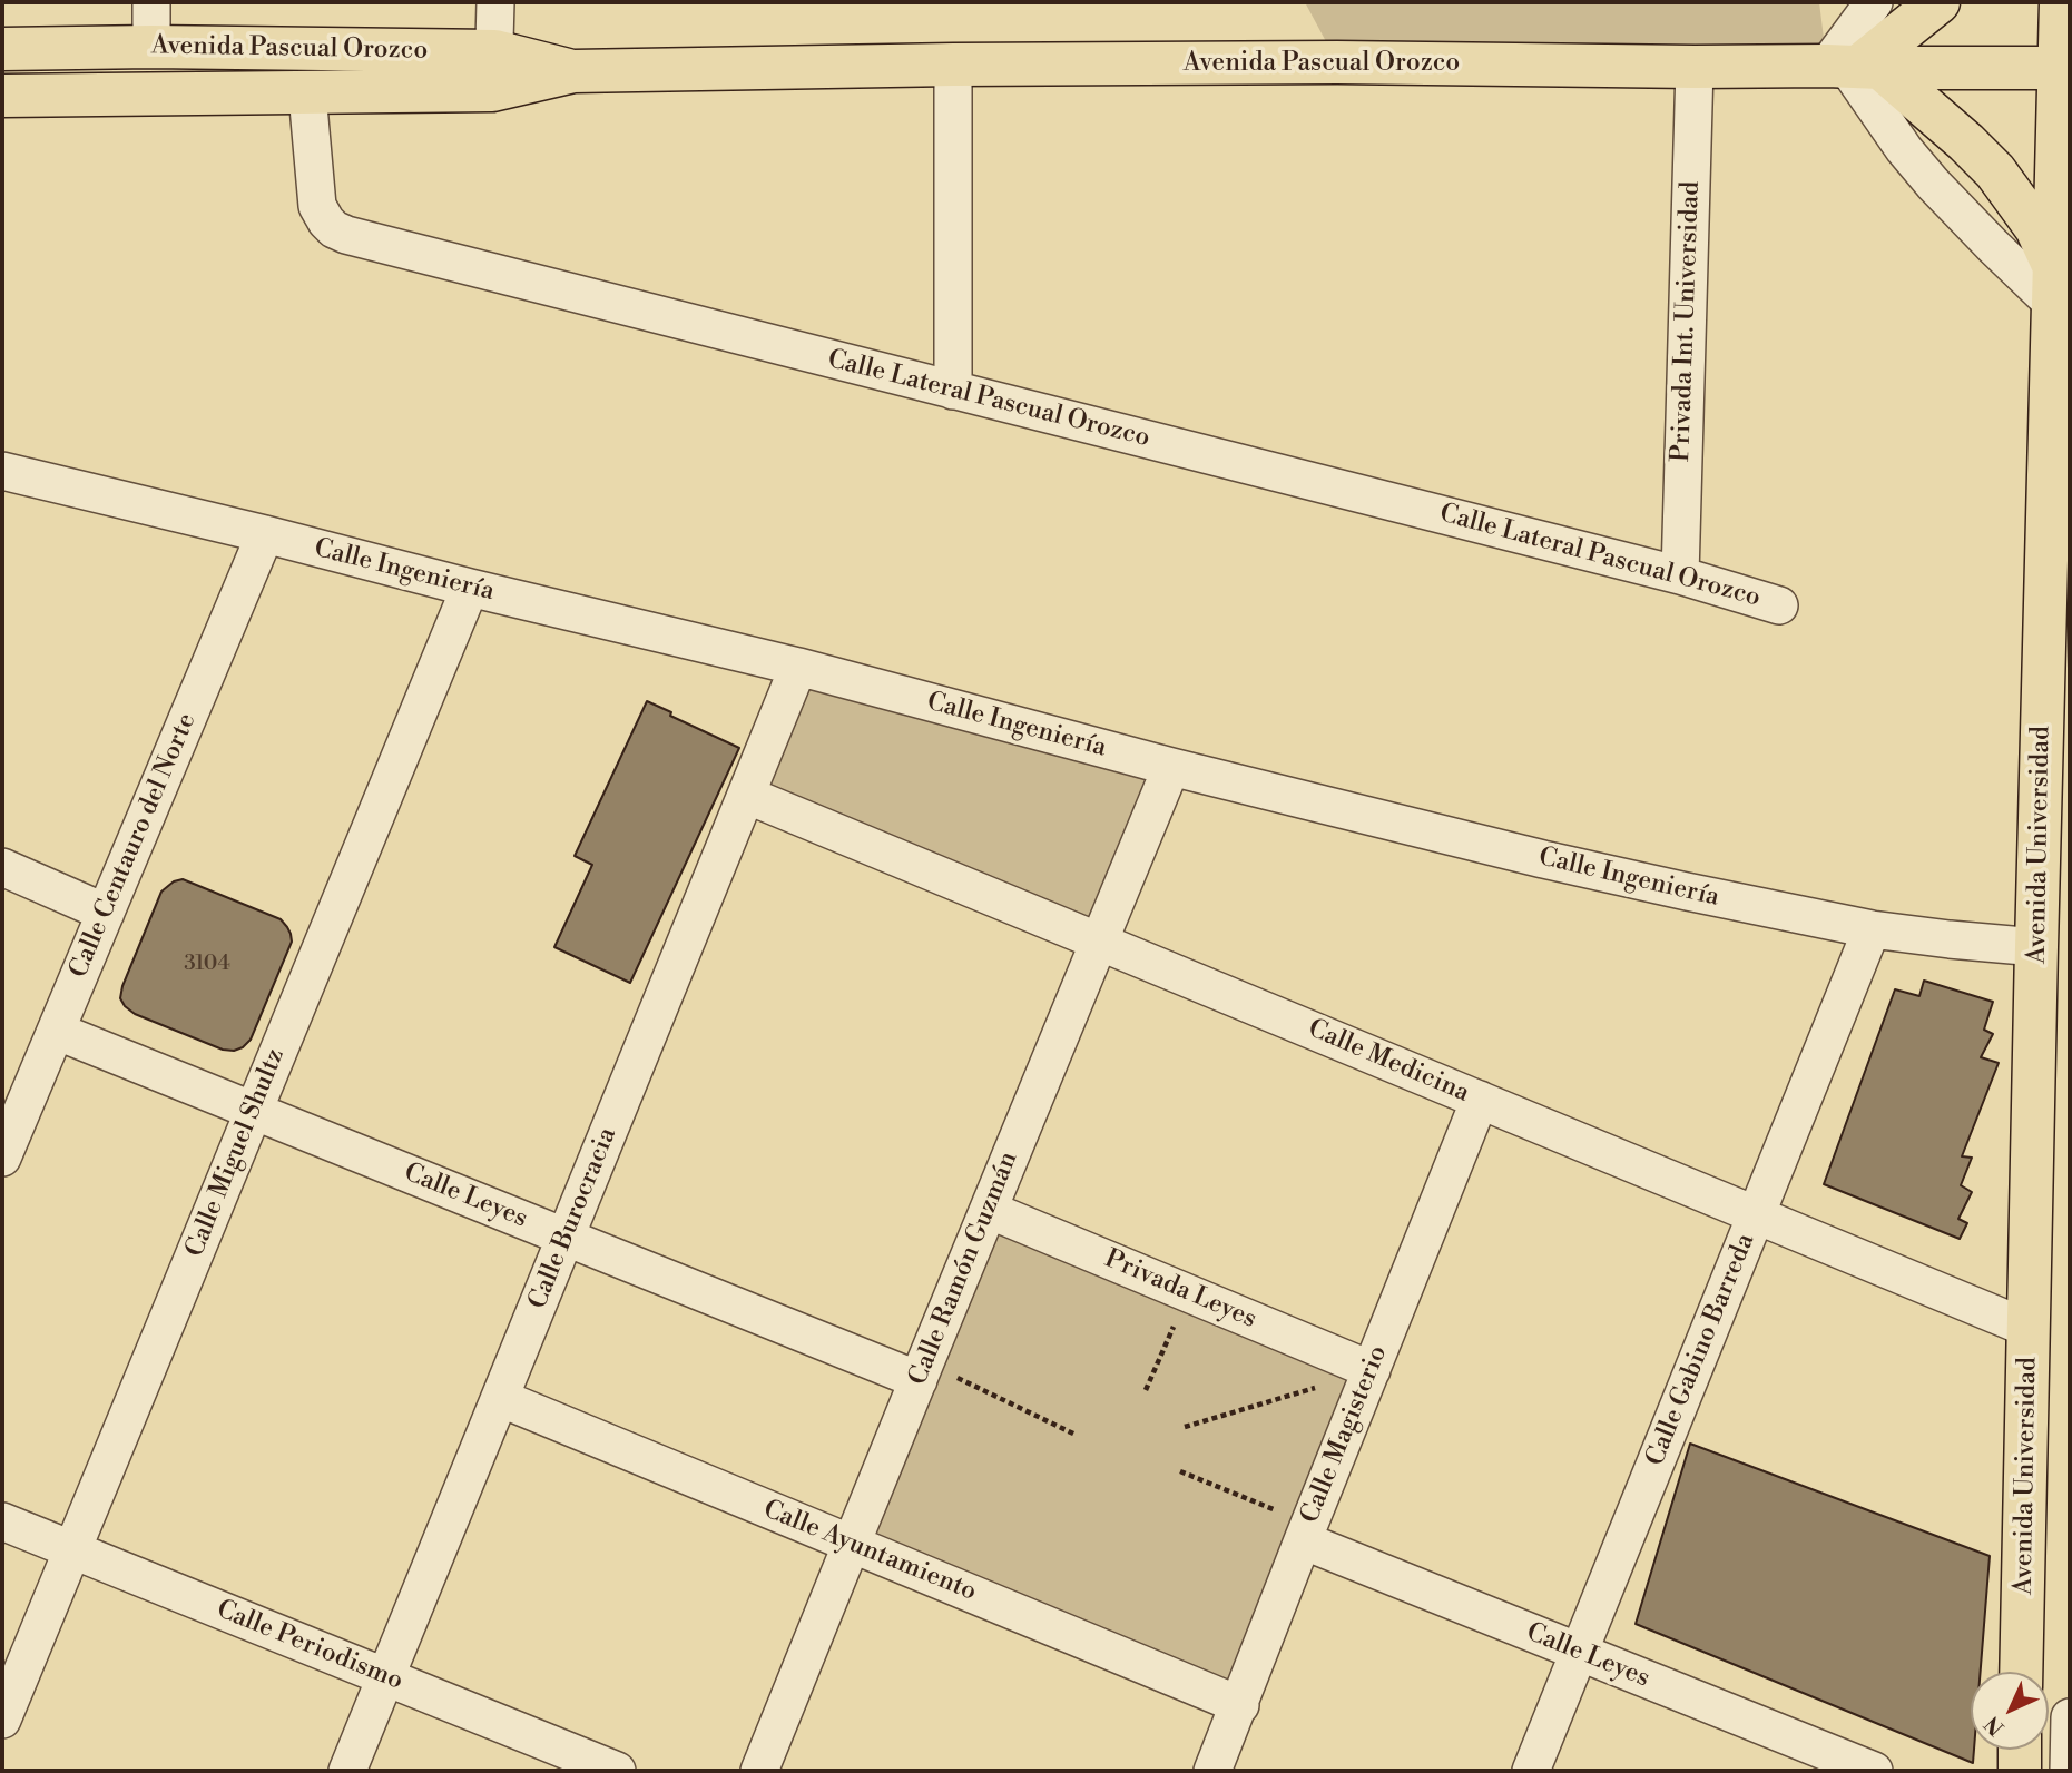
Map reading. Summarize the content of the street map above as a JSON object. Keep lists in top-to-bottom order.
{
  "streets": {
    "main road": ["Avenida Pascual Orozco", "Avenida Universidad"],
    "street": [
      "Privada Int. Universidad",
      "Calle Lateral Pascual Orozco",
      "Calle Ingeniería",
      "Calle Centauro del Norte",
      "Calle Medicina",
      "Calle Miguel Shultz",
      "Calle Leyes",
      "Calle Burocracia",
      "Calle Ramón Guzmán",
      "Privada Leyes",
      "Calle Gabino Barreda",
      "Calle Magisterio",
      "Calle Ayuntamiento",
      "Calle Periodismo"
    ]
  },
  "crossings": [
    ["Avenida Pascual Orozco", "Privada Int. Universidad"],
    ["Avenida Pascual Orozco", "Calle Lateral Pascual Orozco"],
    ["Avenida Pascual Orozco", "Avenida Universidad"],
    ["Privada Int. Universidad", "Calle Lateral Pascual Orozco"],
    ["Calle Ingeniería", "Avenida Universidad"],
    ["Calle Ingeniería", "Calle Centauro del Norte"],
    ["Calle Ingeniería", "Calle Miguel Shultz"],
    ["Calle Ingeniería", "Calle Burocracia"],
    ["Calle Ingeniería", "Calle Ramón Guzmán"],
    ["Calle Ingeniería", "Calle Gabino Barreda"],
    ["Avenida Universidad", "Calle Medicina"],
    ["Calle Centauro del Norte", "Calle Leyes"],
    ["Calle Medicina", "Calle Burocracia"],
    ["Calle Medicina", "Calle Ramón Guzmán"],
    ["Calle Medicina", "Calle Gabino Barreda"],
    ["Calle Medicina", "Calle Magisterio"],
    ["Calle Miguel Shultz", "Calle Leyes"],
    ["Calle Miguel Shultz", "Calle Periodismo"],
    ["Calle Leyes", "Calle Burocracia"],
    ["Calle Leyes", "Calle Ramón Guzmán"],
    ["Calle Leyes", "Calle Gabino Barreda"],
    ["Calle Leyes", "Calle Magisterio"],
    ["Calle Burocracia", "Calle Ayuntamiento"],
    ["Calle Burocracia", "Calle Periodismo"],
    ["Calle Ramón Guzmán", "Privada Leyes"],
    ["Calle Ramón Guzmán", "Calle Ayuntamiento"],
    ["Privada Leyes", "Calle Magisterio"],
    ["Calle Magisterio", "Calle Ayuntamiento"]
  ],
  "house_numbers": ["3104"],
  "north": "bottom left"
}
